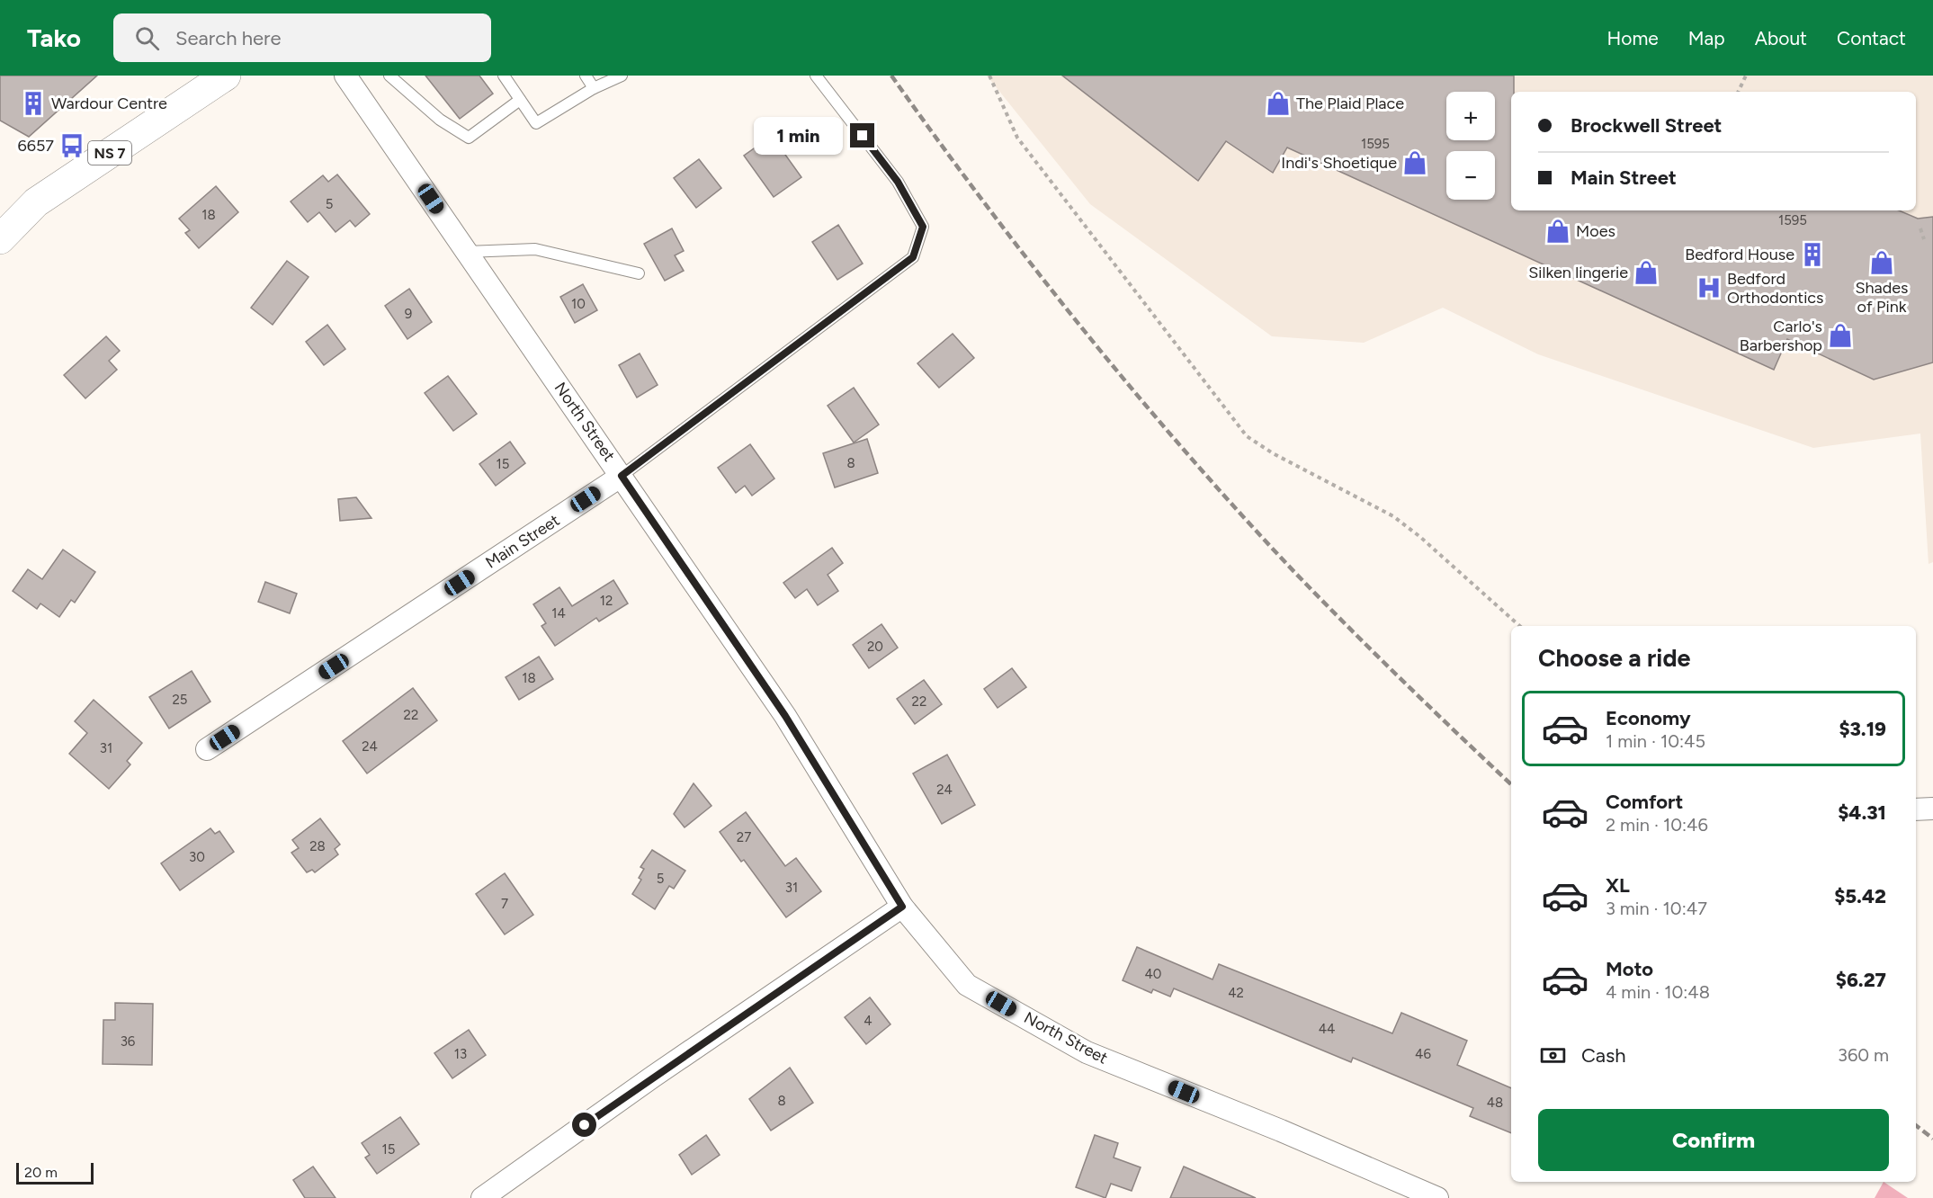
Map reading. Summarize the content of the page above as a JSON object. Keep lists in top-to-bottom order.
{
  "streets": {
    "main road": ["NS 7"],
    "street": ["North Street", "Main Street"]
  },
  "crossings": [
    ["North Street", "Main Street"]
  ],
  "places": {
    "building": ["Wardour Centre", "Bedford House"],
    "shop": [
      "The Plaid Place",
      "Indi's Shoetique",
      "Moes",
      "Shades of Pink",
      "Silken lingerie",
      "Carlo's Barbershop"
    ],
    "bus stop": ["6657"],
    "hospital": ["Bedford Orthodontics"]
  },
  "house_numbers": [
    "1595",
    "5",
    "18",
    "1595",
    "10",
    "9",
    "8",
    "15",
    "12",
    "14",
    "20",
    "18",
    "25",
    "22",
    "22",
    "24",
    "31",
    "24",
    "27",
    "28",
    "30",
    "5",
    "31",
    "7",
    "40",
    "42",
    "4",
    "44",
    "36",
    "13",
    "46",
    "8",
    "48",
    "15"
  ],
  "scale_bar": "20 m",
  "page": {
    "header": "Tako",
    "search": "Search here",
    "nav": [
      "Home",
      "Map",
      "About",
      "Contact"
    ],
    "map_buttons": ["+", "−"],
    "banner": ["Brockwell Street", "Main Street"],
    "bubble": "1 min",
    "heading": "Choose a ride",
    "list": [
      {
        "name": "Economy",
        "note": "1 min · 10:45",
        "value": "$3.19"
      },
      {
        "name": "Comfort",
        "note": "2 min · 10:46",
        "value": "$4.31"
      },
      {
        "name": "XL",
        "note": "3 min · 10:47",
        "value": "$5.42"
      },
      {
        "name": "Moto",
        "note": "4 min · 10:48",
        "value": "$6.27"
      }
    ],
    "pay": ["Cash", "360 m"],
    "buttons": "Confirm",
    "scale": "20 m"
  }
}
